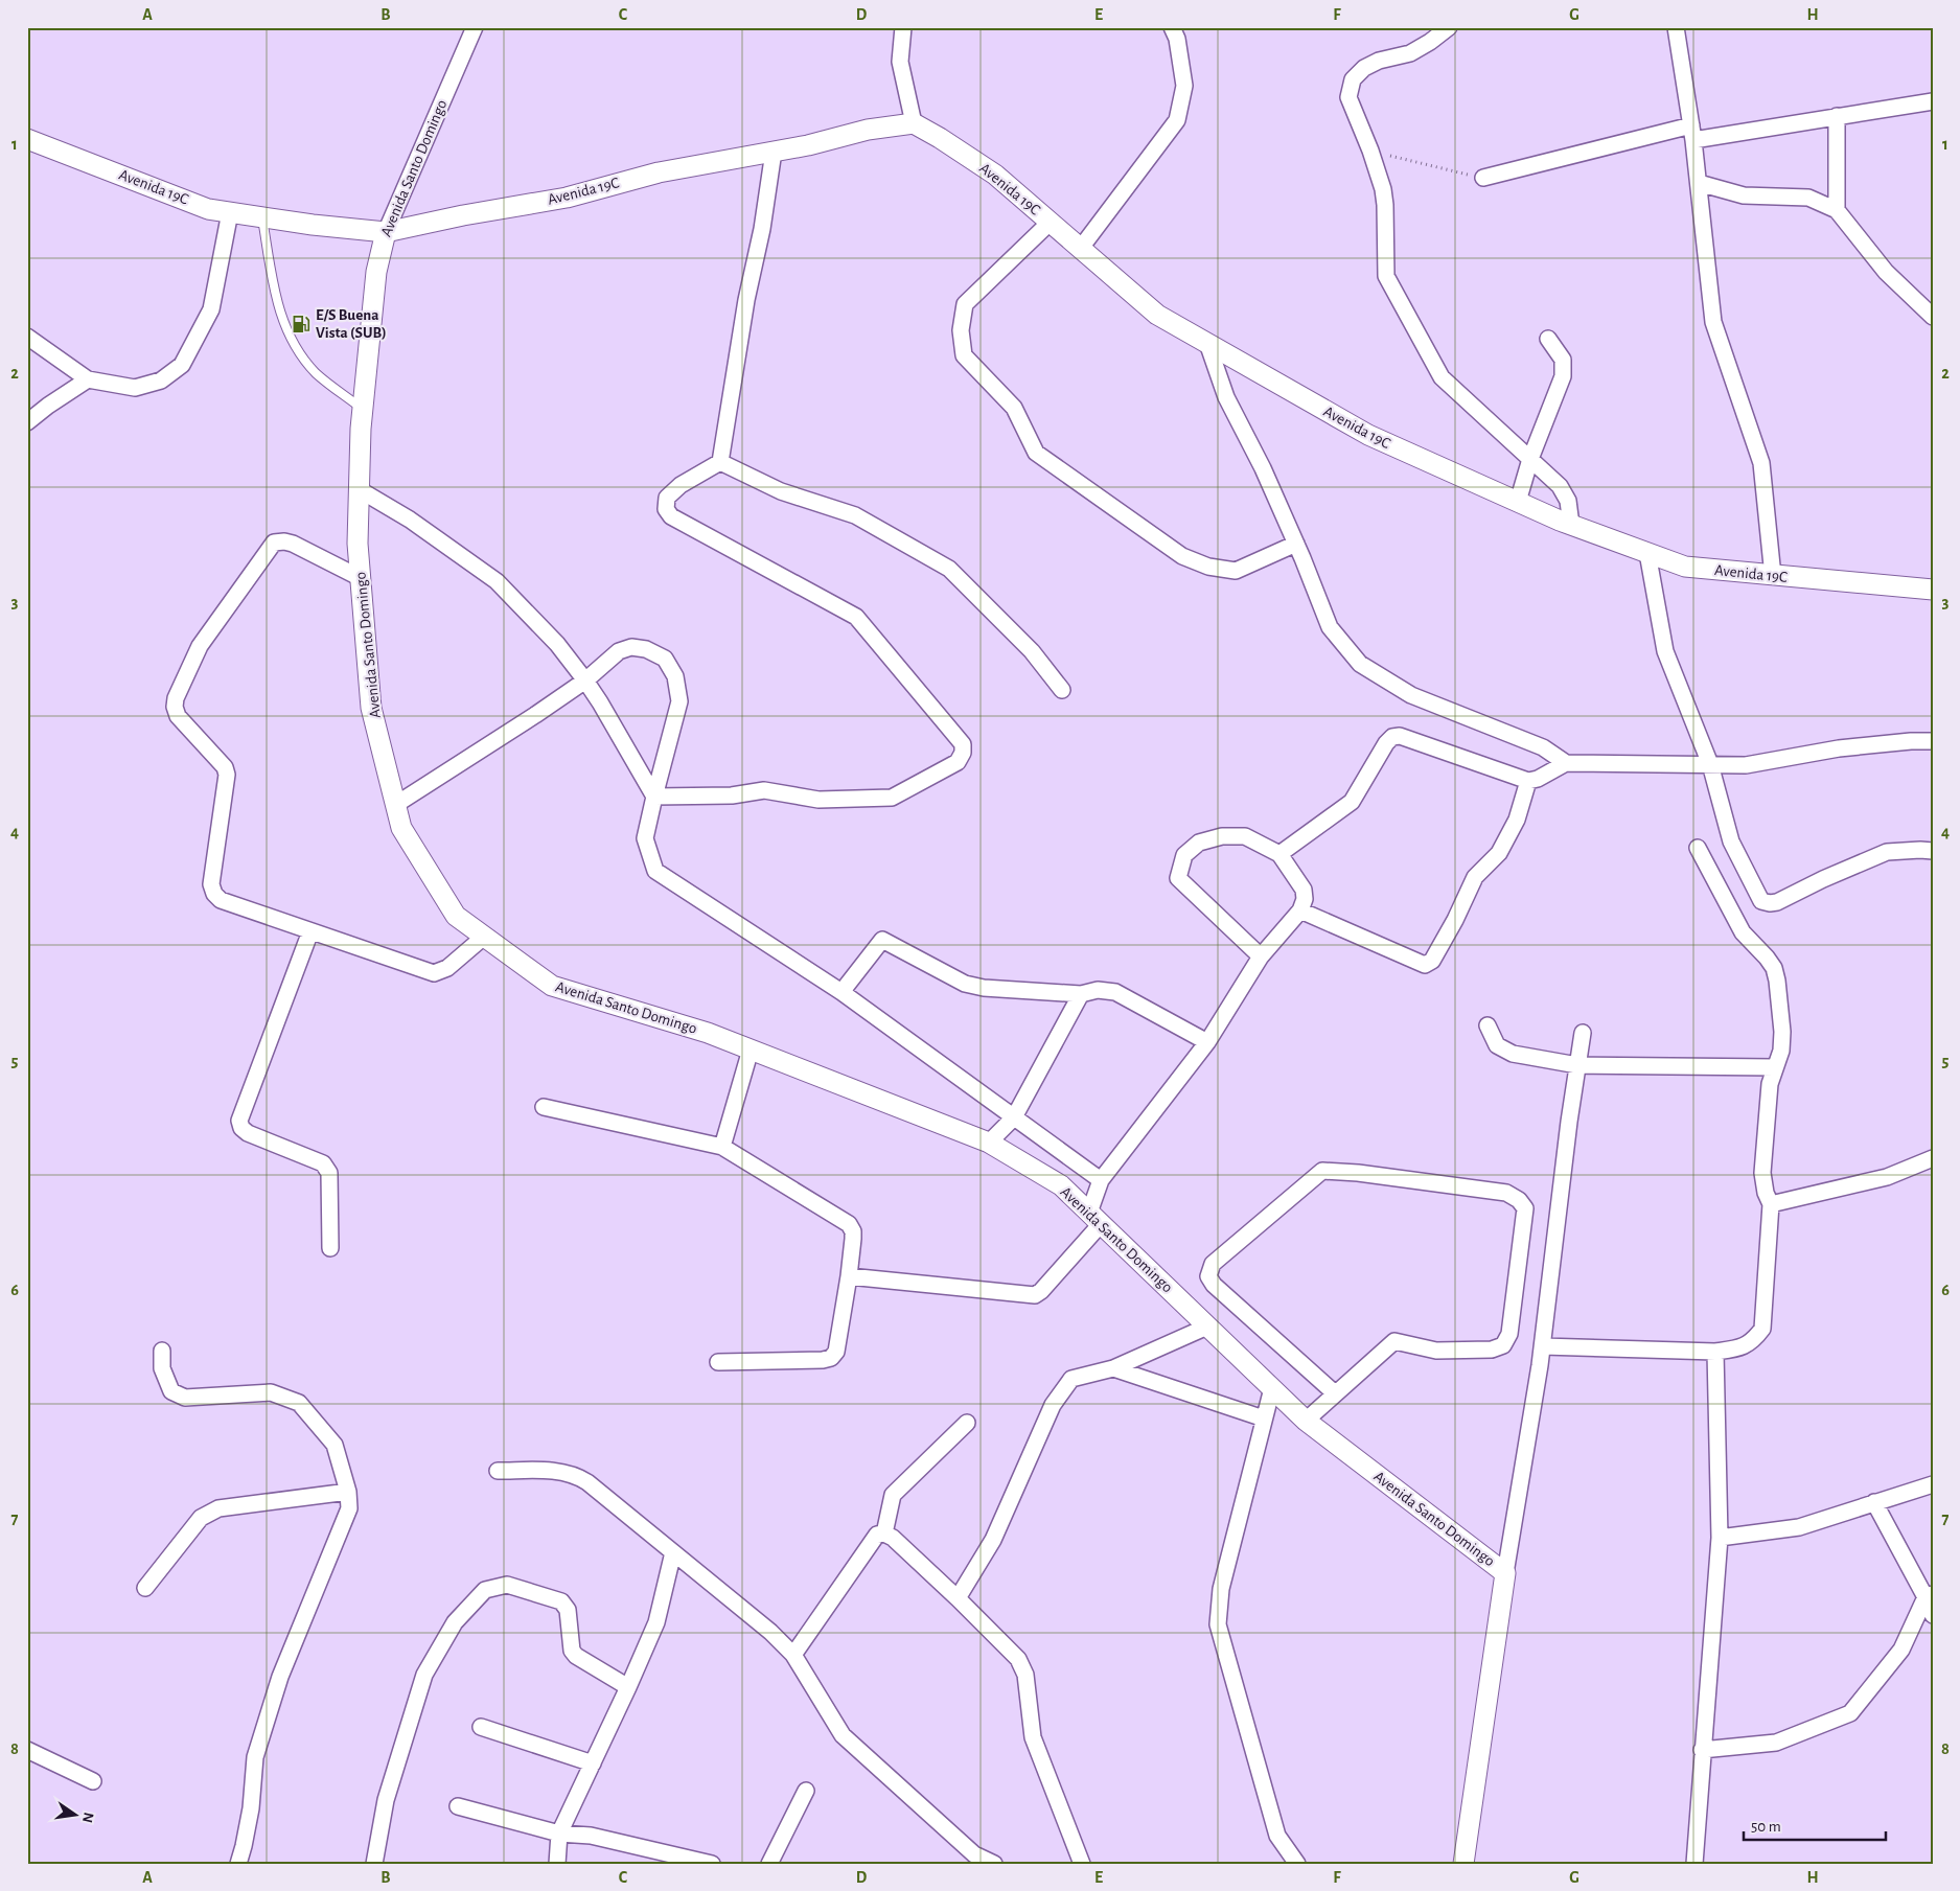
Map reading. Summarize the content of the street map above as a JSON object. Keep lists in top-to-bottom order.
{
  "streets": {
    "street": ["Avenida Santo Domingo", "Avenida 19C"]
  },
  "crossings": [
    ["Avenida Santo Domingo", "Avenida 19C"]
  ],
  "places": {
    "fuel station": ["E/S Buena Vista (SUB)"]
  },
  "scale_bar": "50 m",
  "north": "right",
  "grid": {
    "columns": [
      "A",
      "B",
      "C",
      "D",
      "E",
      "F",
      "G",
      "H"
    ],
    "rows": [
      "1",
      "2",
      "3",
      "4",
      "5",
      "6",
      "7",
      "8"
    ]
  }
}
